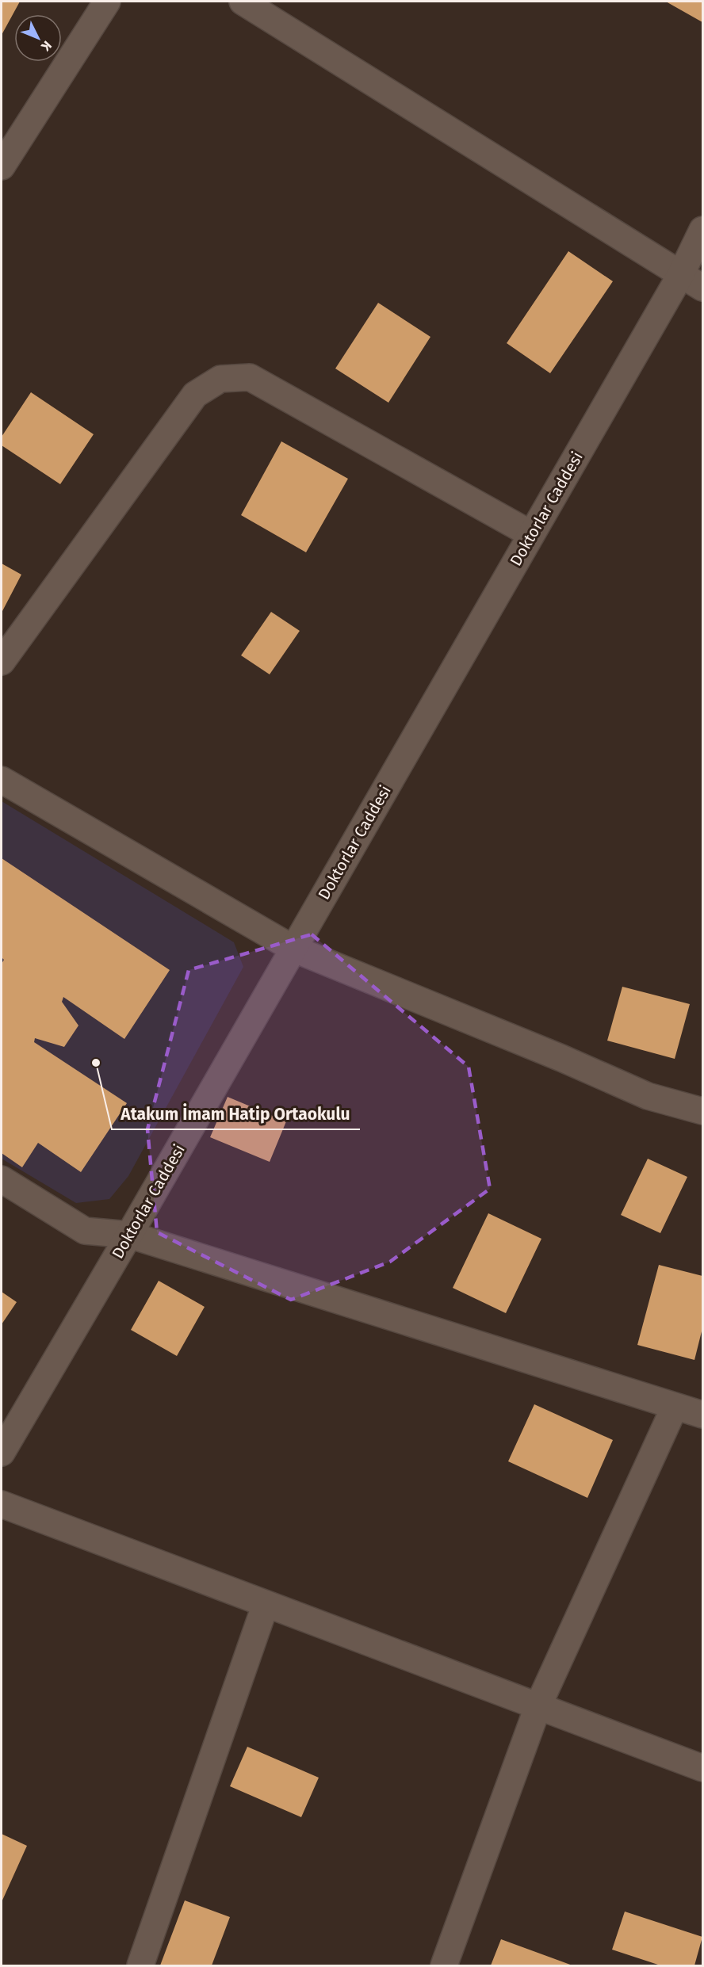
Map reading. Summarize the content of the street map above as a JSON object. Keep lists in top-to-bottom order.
{
  "streets": {
    "street": ["Doktorlar Caddesi"]
  },
  "places": ["Atakum İmam Hatip Ortaokulu"],
  "north": "bottom right"
}
